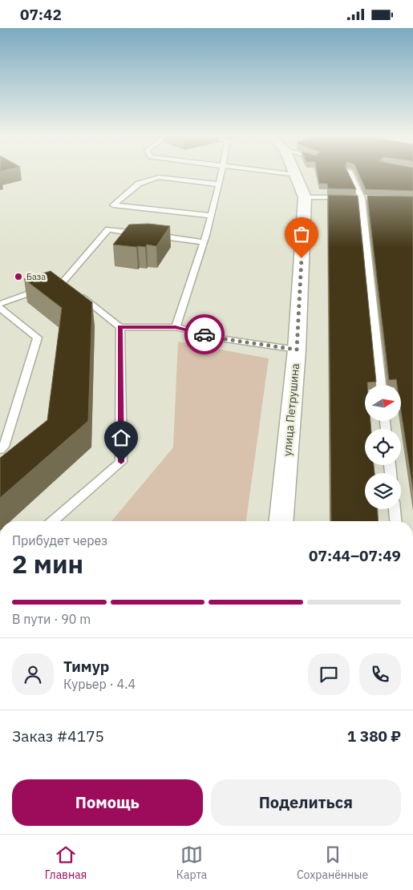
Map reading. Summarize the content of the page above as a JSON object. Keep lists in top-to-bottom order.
{
  "streets": {
    "street": ["улица Петрушина"]
  },
  "places": ["База"],
  "north": "right",
  "page": {
    "status": "07:42",
    "heading": ["2 мин", "Прибудет через", "07:44–07:49"],
    "panel": [
      "Тимур",
      "Курьер · 4.4",
      "Заказ #4175",
      "1 380 ₽"
    ],
    "bar": "В пути · 90 m",
    "buttons": ["Помощь", "Поделиться"],
    "tabs": ["Главная", "Карта", "Сохранённые"]
  }
}
